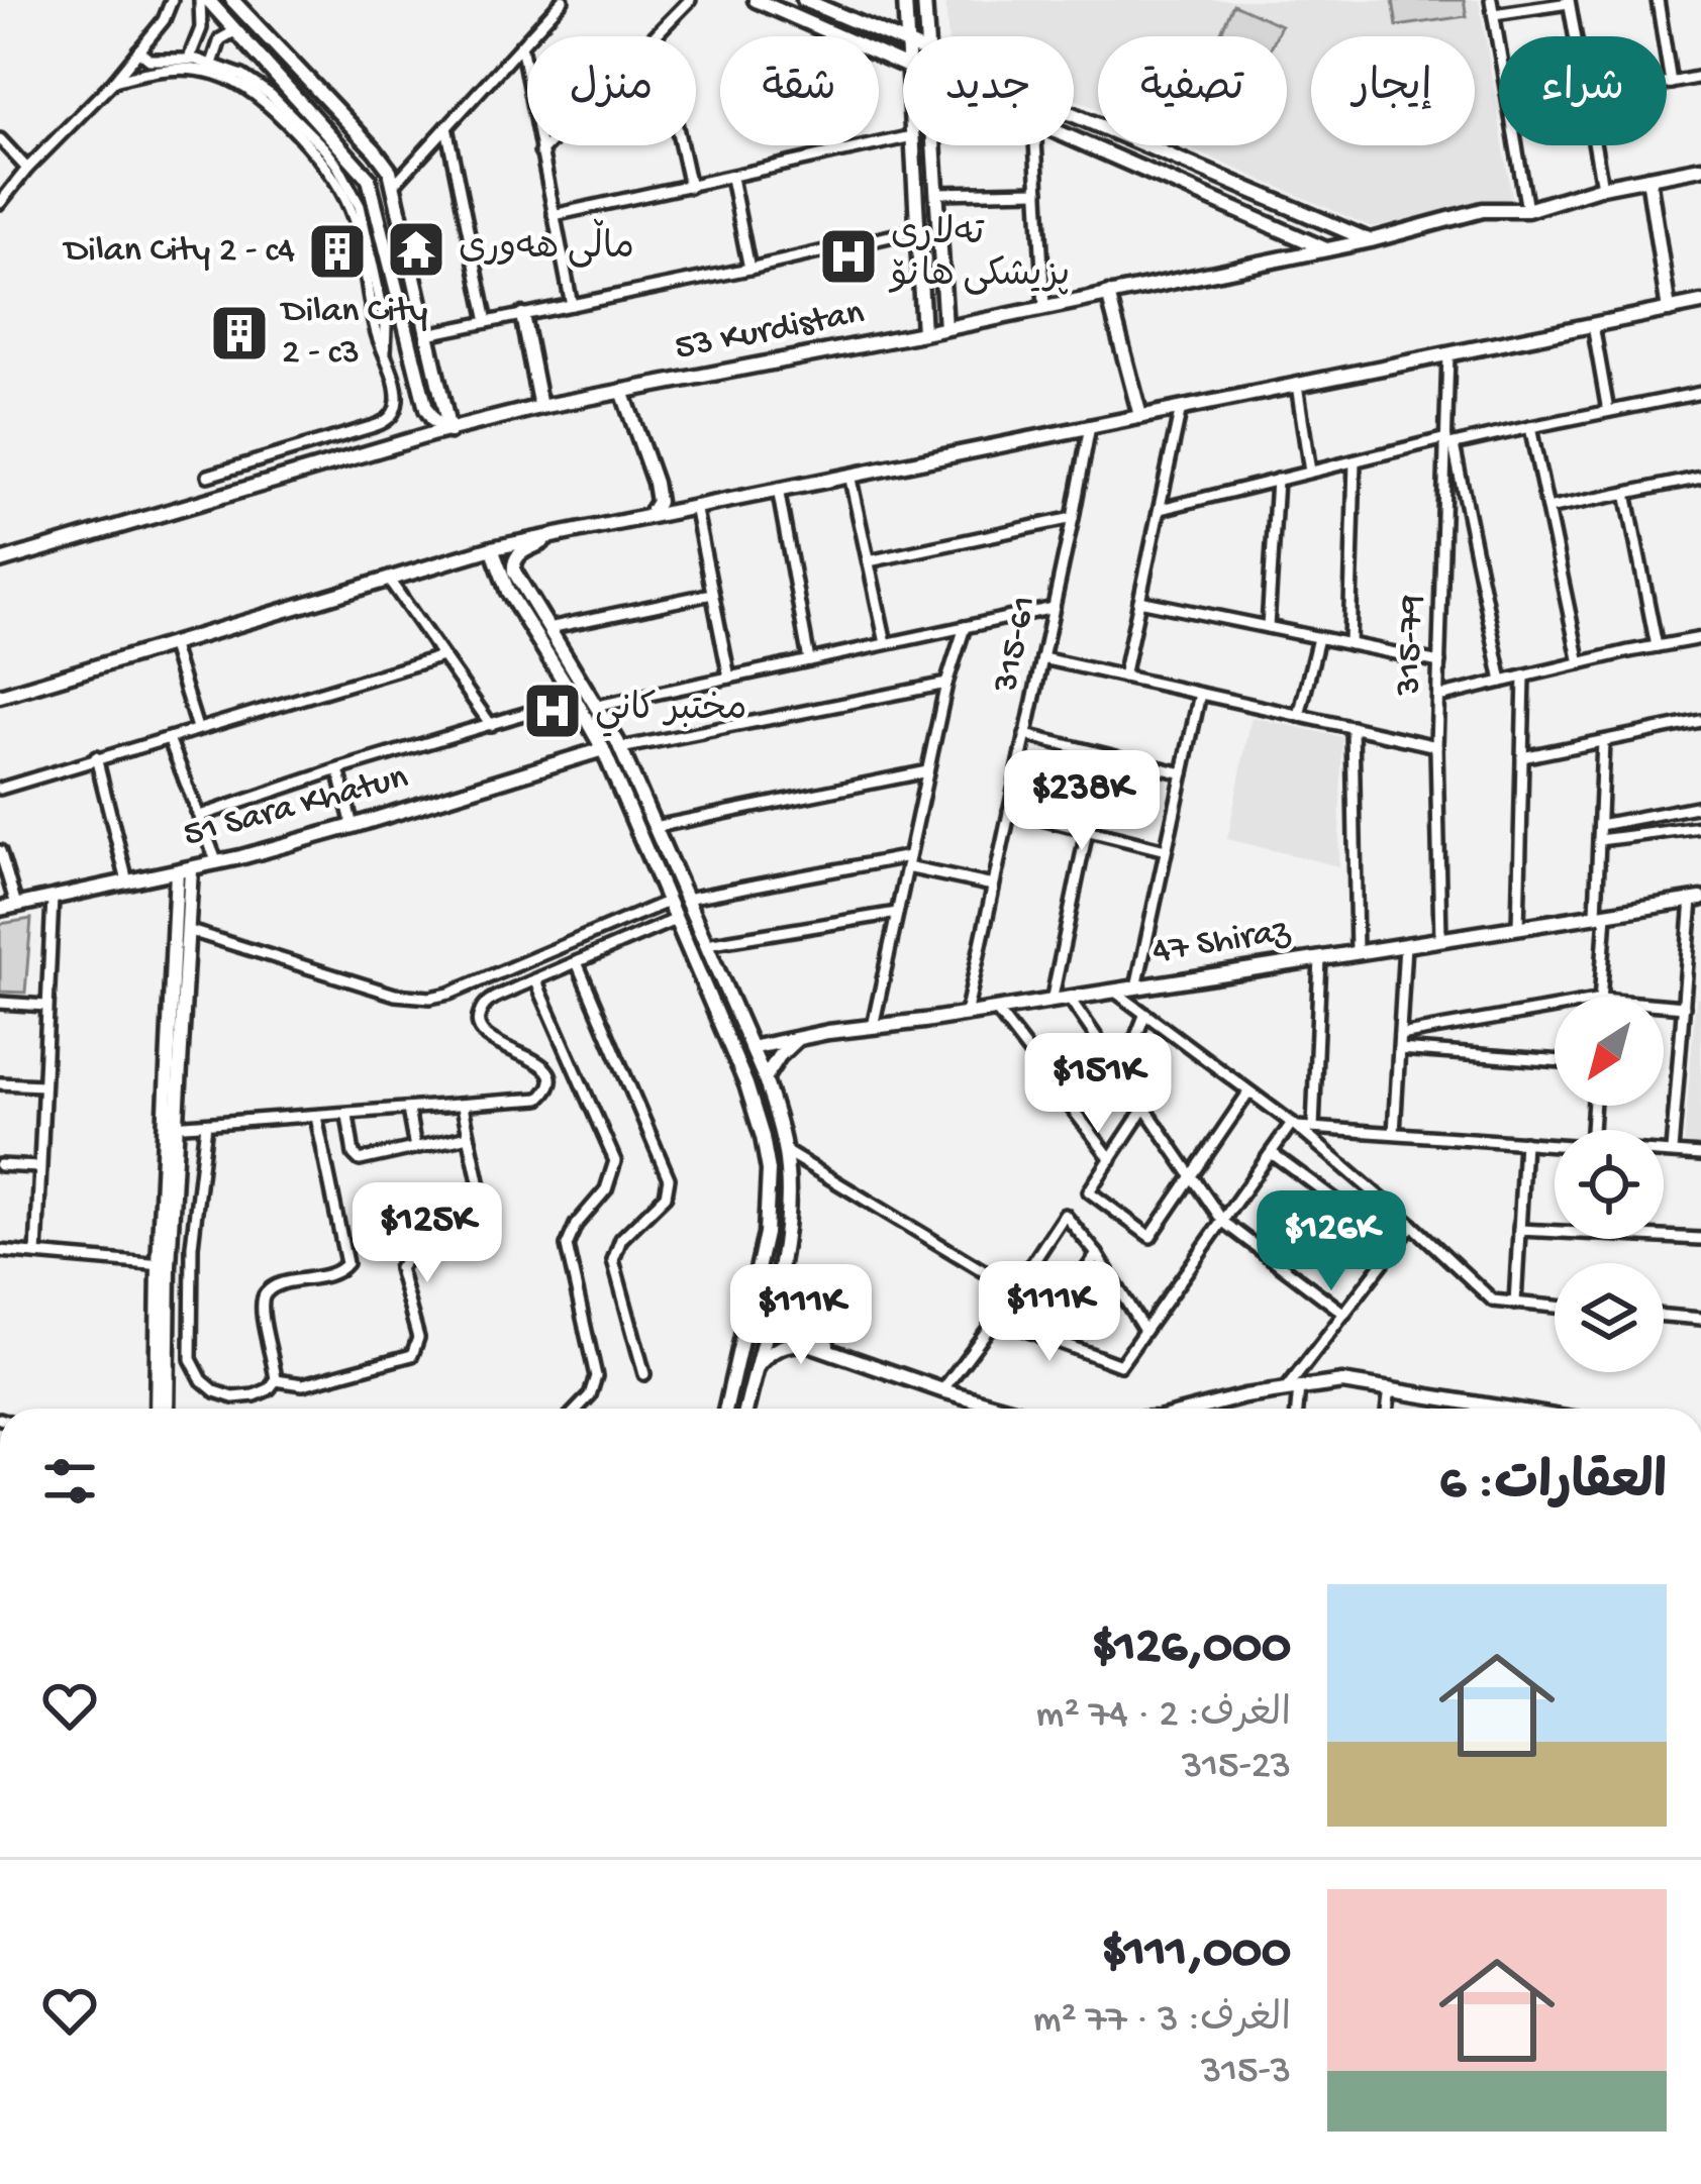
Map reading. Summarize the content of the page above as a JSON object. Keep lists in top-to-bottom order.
{
  "streets": {
    "main road": ["53 Kurdistan", "51 Sara Khatun", "47 Shiraz"],
    "street": ["315-61", "315-79"]
  },
  "crossings": [
    ["315-61", "47 Shiraz"],
    ["315-79", "47 Shiraz"]
  ],
  "places": {
    "temple": ["ماڵی هەوری"],
    "building": ["Dilan City 2 - c4", "Dilan City 2 - c3"],
    "hospital": ["تەلاری پزیشکی هانۆ", "مختبر كاني"]
  },
  "north": "bottom left",
  "page": {
    "chip": [
      "شراء",
      "إيجار",
      "تصفية",
      "جديد",
      "شقة",
      "منزل"
    ],
    "price": [
      "$238K",
      "$151K",
      "$125K",
      "$126K",
      "$111K",
      "$111K"
    ],
    "heading": "العقارات: 6",
    "list": [
      {
        "name": "$126,000",
        "note": "الغرف: 2 · 74 m² · 315-23"
      },
      {
        "name": "$111,000",
        "note": "الغرف: 3 · 77 m² · 315-3"
      }
    ]
  }
}
